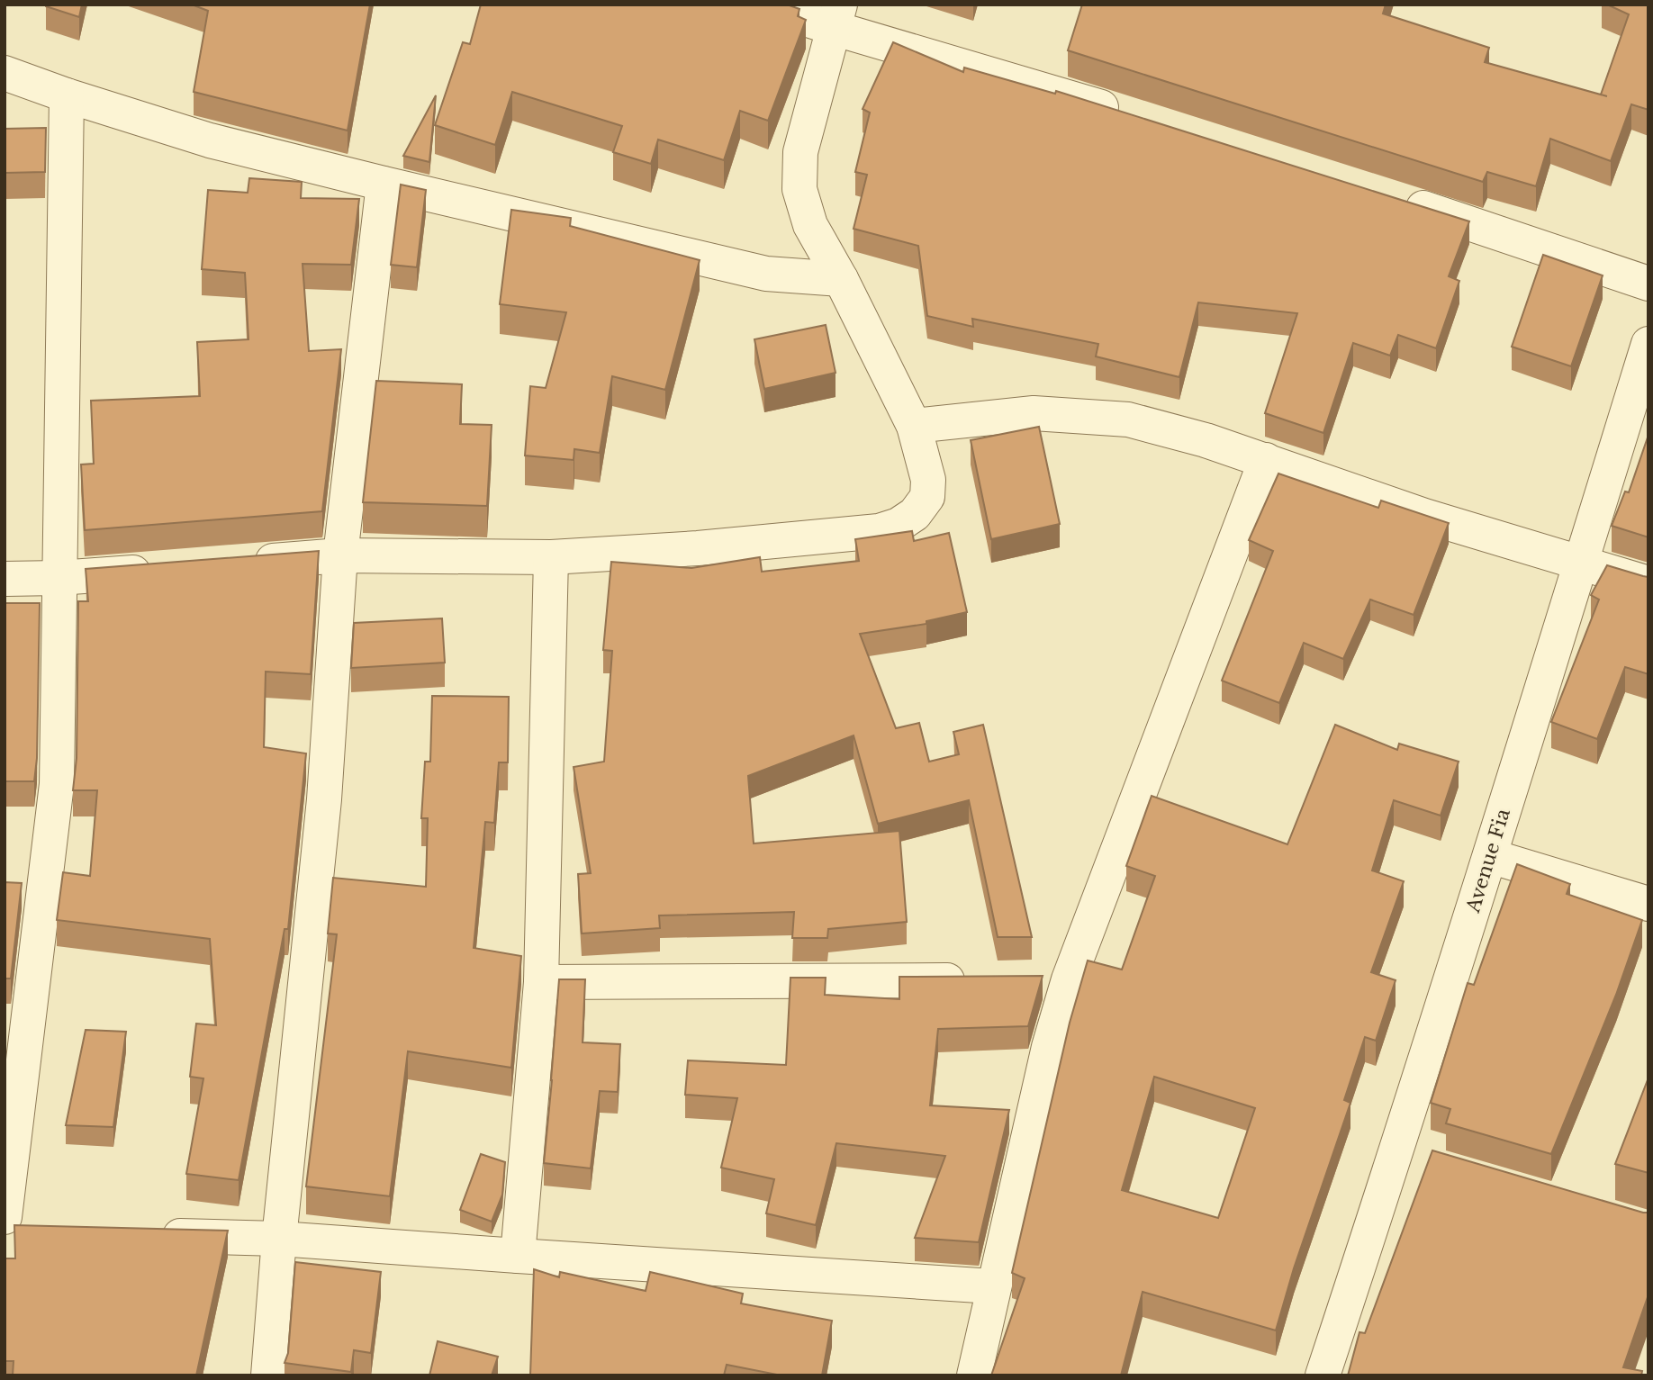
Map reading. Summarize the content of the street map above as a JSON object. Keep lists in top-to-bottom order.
{
  "streets": {
    "street": ["Avenue Fia"]
  }
}
